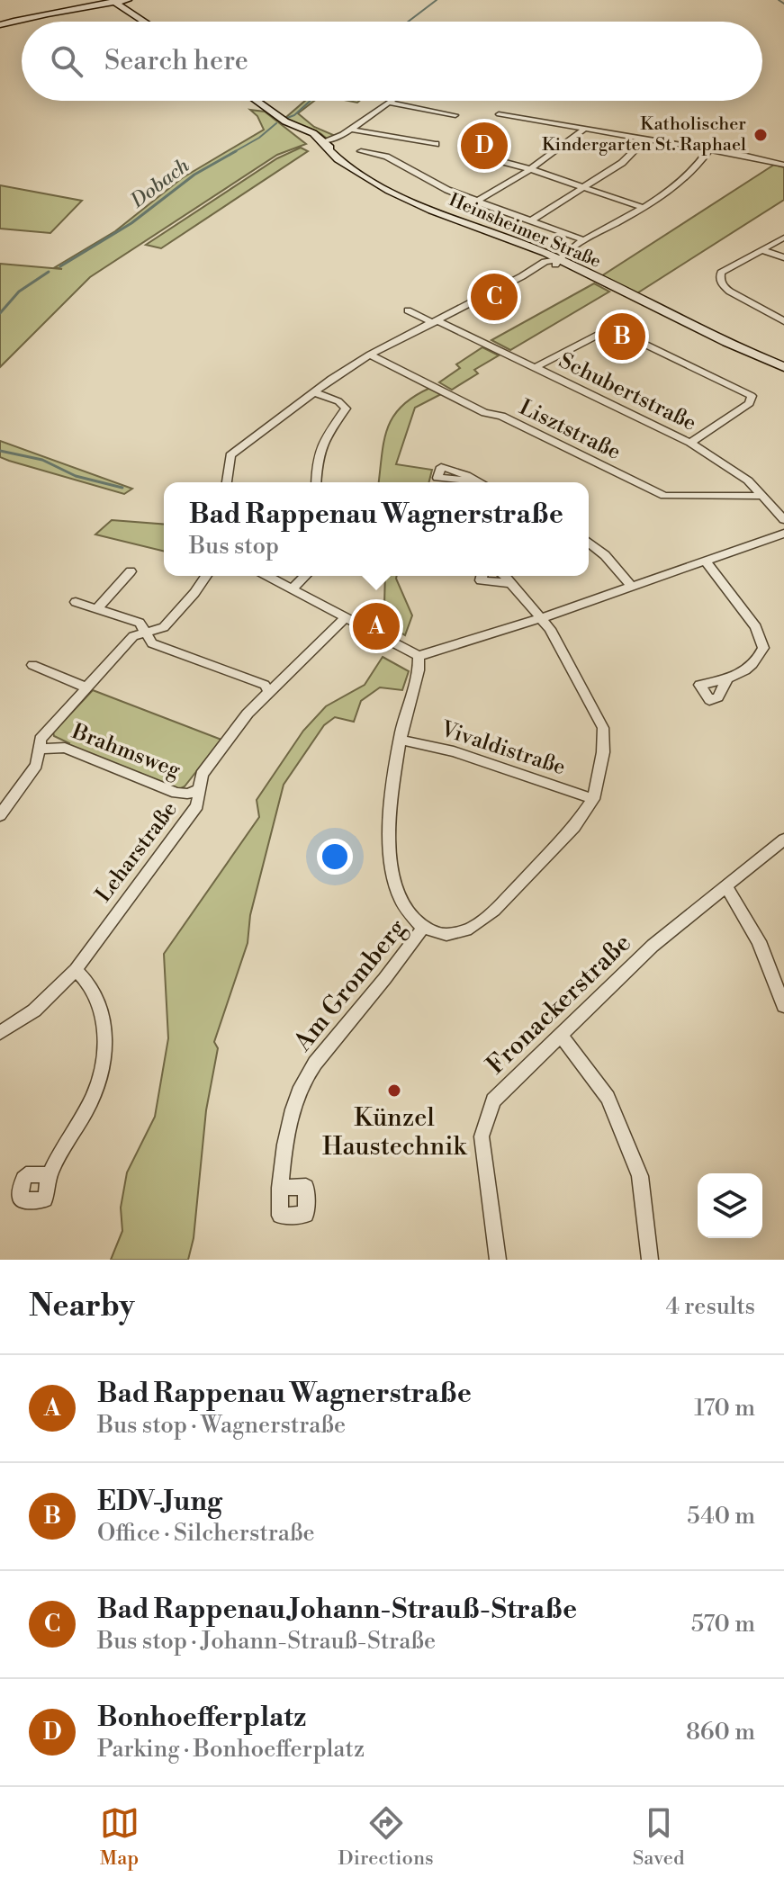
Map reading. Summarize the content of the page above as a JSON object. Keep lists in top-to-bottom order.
{
  "streets": {
    "street": [
      "Heinsheimer Straße",
      "Schubertstraße",
      "Lisztstraße",
      "Vivaldistraße",
      "Brahmsweg",
      "Leharstraße",
      "Am Gromberg",
      "Fronackerstraße"
    ]
  },
  "crossings": [
    ["Schubertstraße", "Lisztstraße"],
    ["Vivaldistraße", "Am Gromberg"],
    ["Brahmsweg", "Leharstraße"]
  ],
  "water": ["Dobach"],
  "places": ["Katholischer Kindergarten St. Raphael", "Künzel Haustechnik"],
  "page": {
    "search": "Search here",
    "pins": [
      "D",
      "C",
      "B",
      "A"
    ],
    "popup": ["Bad Rappenau Wagnerstraße", "Bus stop"],
    "heading": ["Nearby", "4 results"],
    "list": [
      {
        "mark": "A",
        "name": "Bad Rappenau Wagnerstraße",
        "note": "Bus stop · Wagnerstraße",
        "value": "170 m"
      },
      {
        "mark": "B",
        "name": "EDV-Jung",
        "note": "Office · Silcherstraße",
        "value": "540 m"
      },
      {
        "mark": "C",
        "name": "Bad Rappenau Johann-Strauß-Straße",
        "note": "Bus stop · Johann-Strauß-Straße",
        "value": "570 m"
      },
      {
        "mark": "D",
        "name": "Bonhoefferplatz",
        "note": "Parking · Bonhoefferplatz",
        "value": "860 m"
      }
    ],
    "nav": ["Map", "Directions", "Saved"]
  }
}
